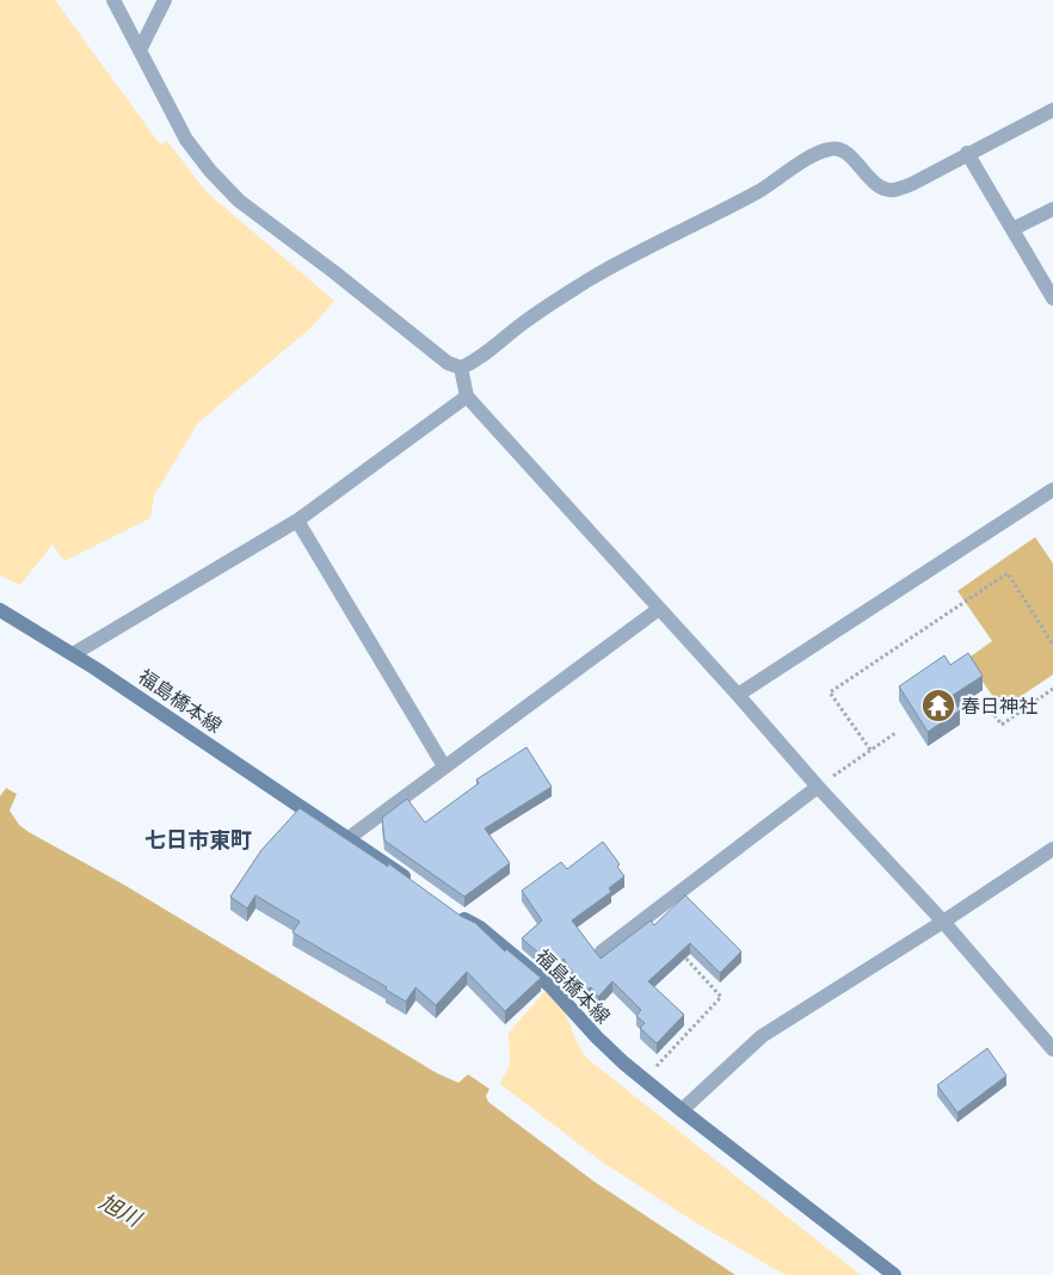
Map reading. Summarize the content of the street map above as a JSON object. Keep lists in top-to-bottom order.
{
  "streets": {
    "main road": ["福島橋本線"]
  },
  "districts": ["七日市東町"],
  "water": ["旭川"],
  "places": {
    "temple": ["春日神社"]
  }
}
